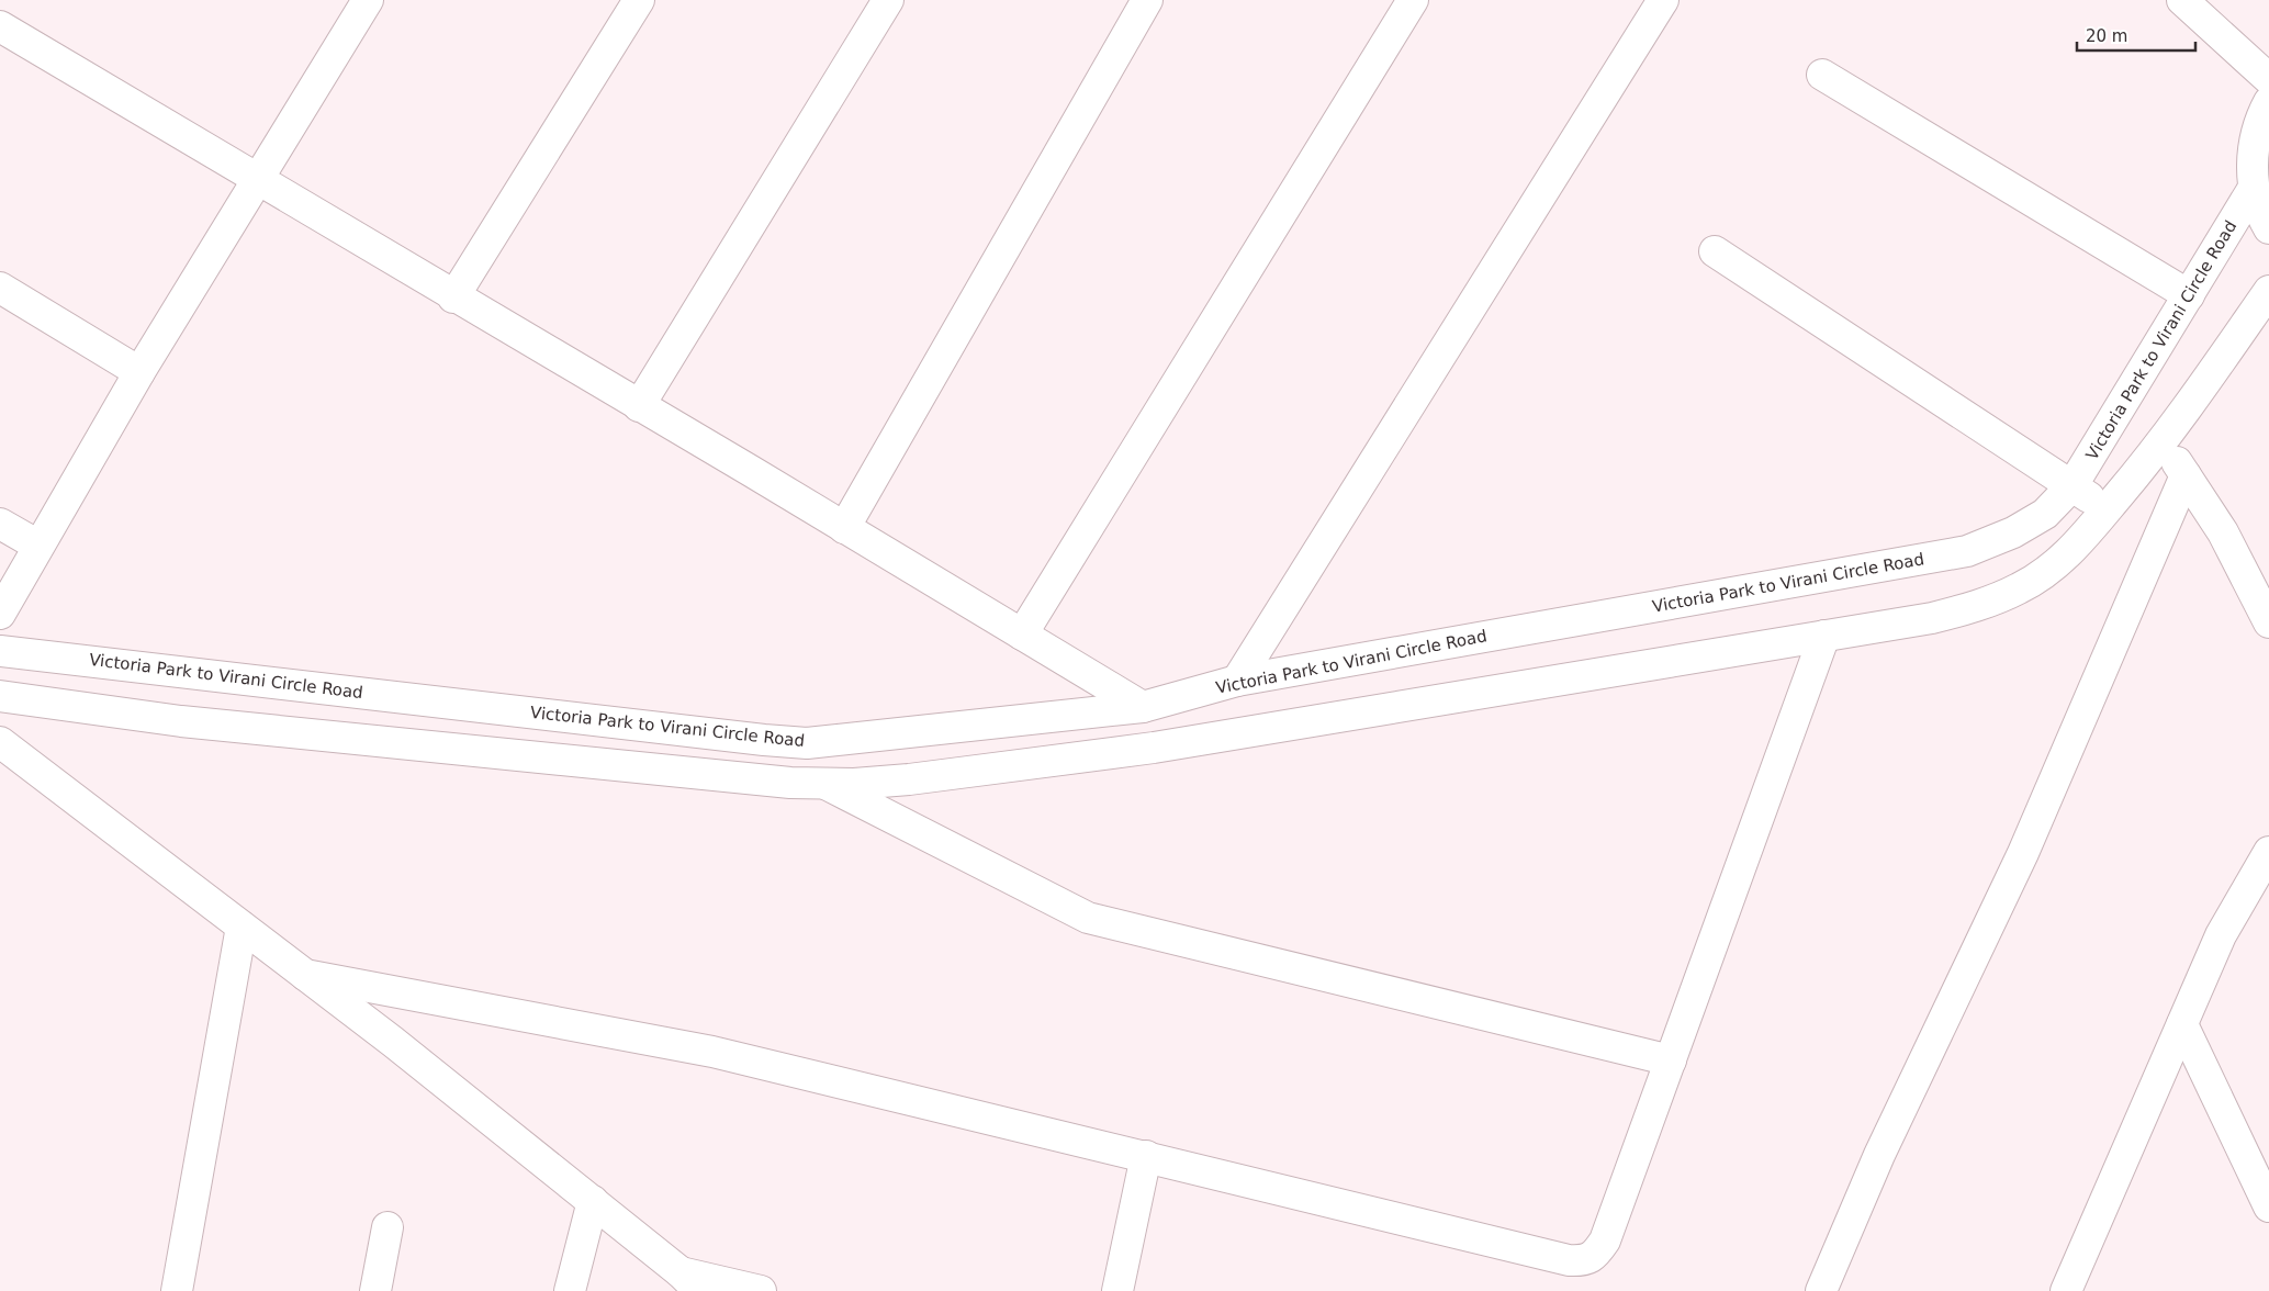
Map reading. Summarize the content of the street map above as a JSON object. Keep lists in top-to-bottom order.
{
  "streets": {
    "street": ["Victoria Park to Virani Circle Road"]
  },
  "scale_bar": "20 m"
}
